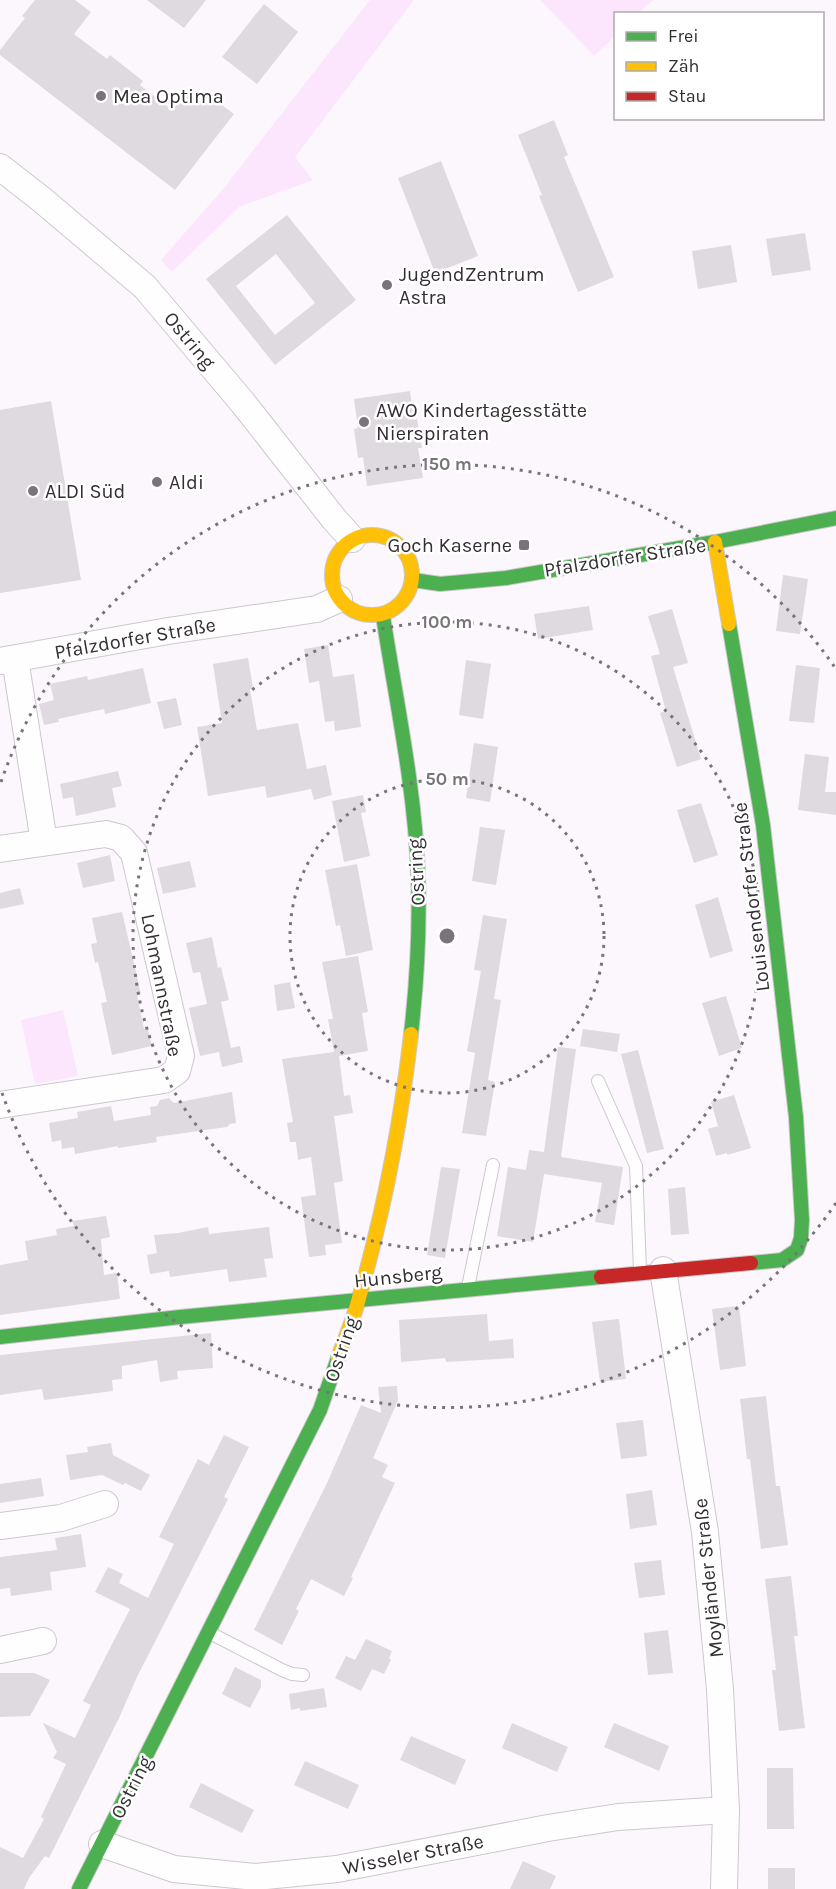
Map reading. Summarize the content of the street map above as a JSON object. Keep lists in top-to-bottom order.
{
  "streets": {
    "street": [
      "Ostring",
      "Pfalzdorfer Straße",
      "Louisendorfer Straße",
      "Lohmannstraße",
      "Hunsberg",
      "Moyländer Straße",
      "Wisseler Straße"
    ]
  },
  "crossings": [
    ["Ostring", "Pfalzdorfer Straße"],
    ["Ostring", "Hunsberg"],
    ["Ostring", "Wisseler Straße"],
    ["Pfalzdorfer Straße", "Louisendorfer Straße"],
    ["Louisendorfer Straße", "Hunsberg"],
    ["Hunsberg", "Moyländer Straße"],
    ["Moyländer Straße", "Wisseler Straße"]
  ],
  "places": {
    "other": [
      "Mea Optima",
      "JugendZentrum Astra",
      "AWO Kindertagesstätte Nierspiraten",
      "Aldi",
      "ALDI Süd"
    ],
    "transit": ["Goch Kaserne"]
  },
  "legend": ["Frei", "Zäh", "Stau"],
  "rings": ["150 m", "100 m", "50 m"]
}
